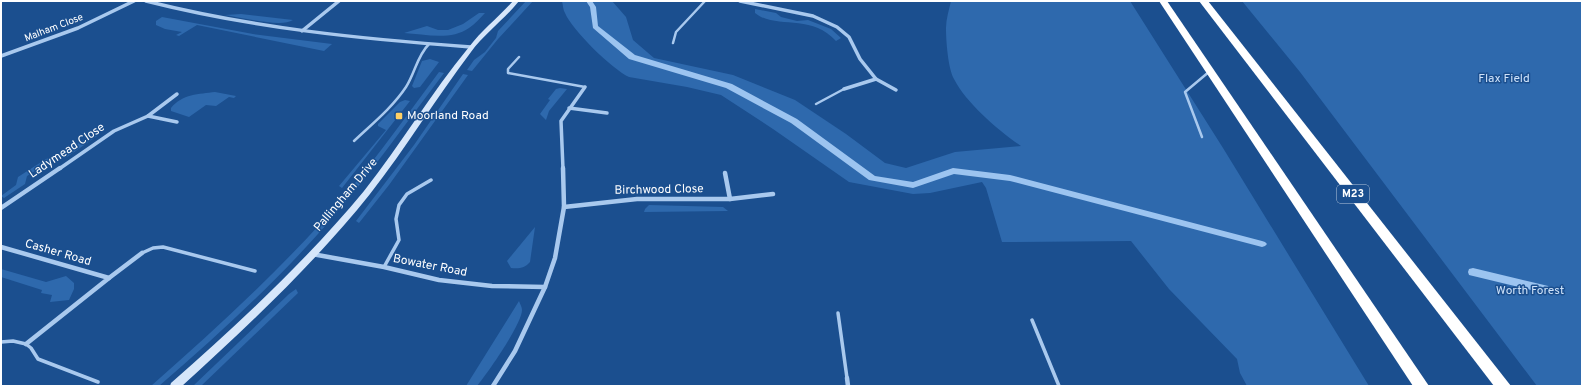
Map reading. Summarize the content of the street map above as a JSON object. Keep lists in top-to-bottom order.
{
  "streets": {
    "highway": ["M23"],
    "street": [
      "Malham Close",
      "Ladymead Close",
      "Birchwood Close",
      "Pallingham Drive",
      "Casher Road",
      "Bowater Road"
    ]
  },
  "crossings": [
    ["Pallingham Drive", "Bowater Road"]
  ],
  "parks": ["Flax Field", "Worth Forest"],
  "places": {
    "transit": ["Moorland Road"]
  }
}
